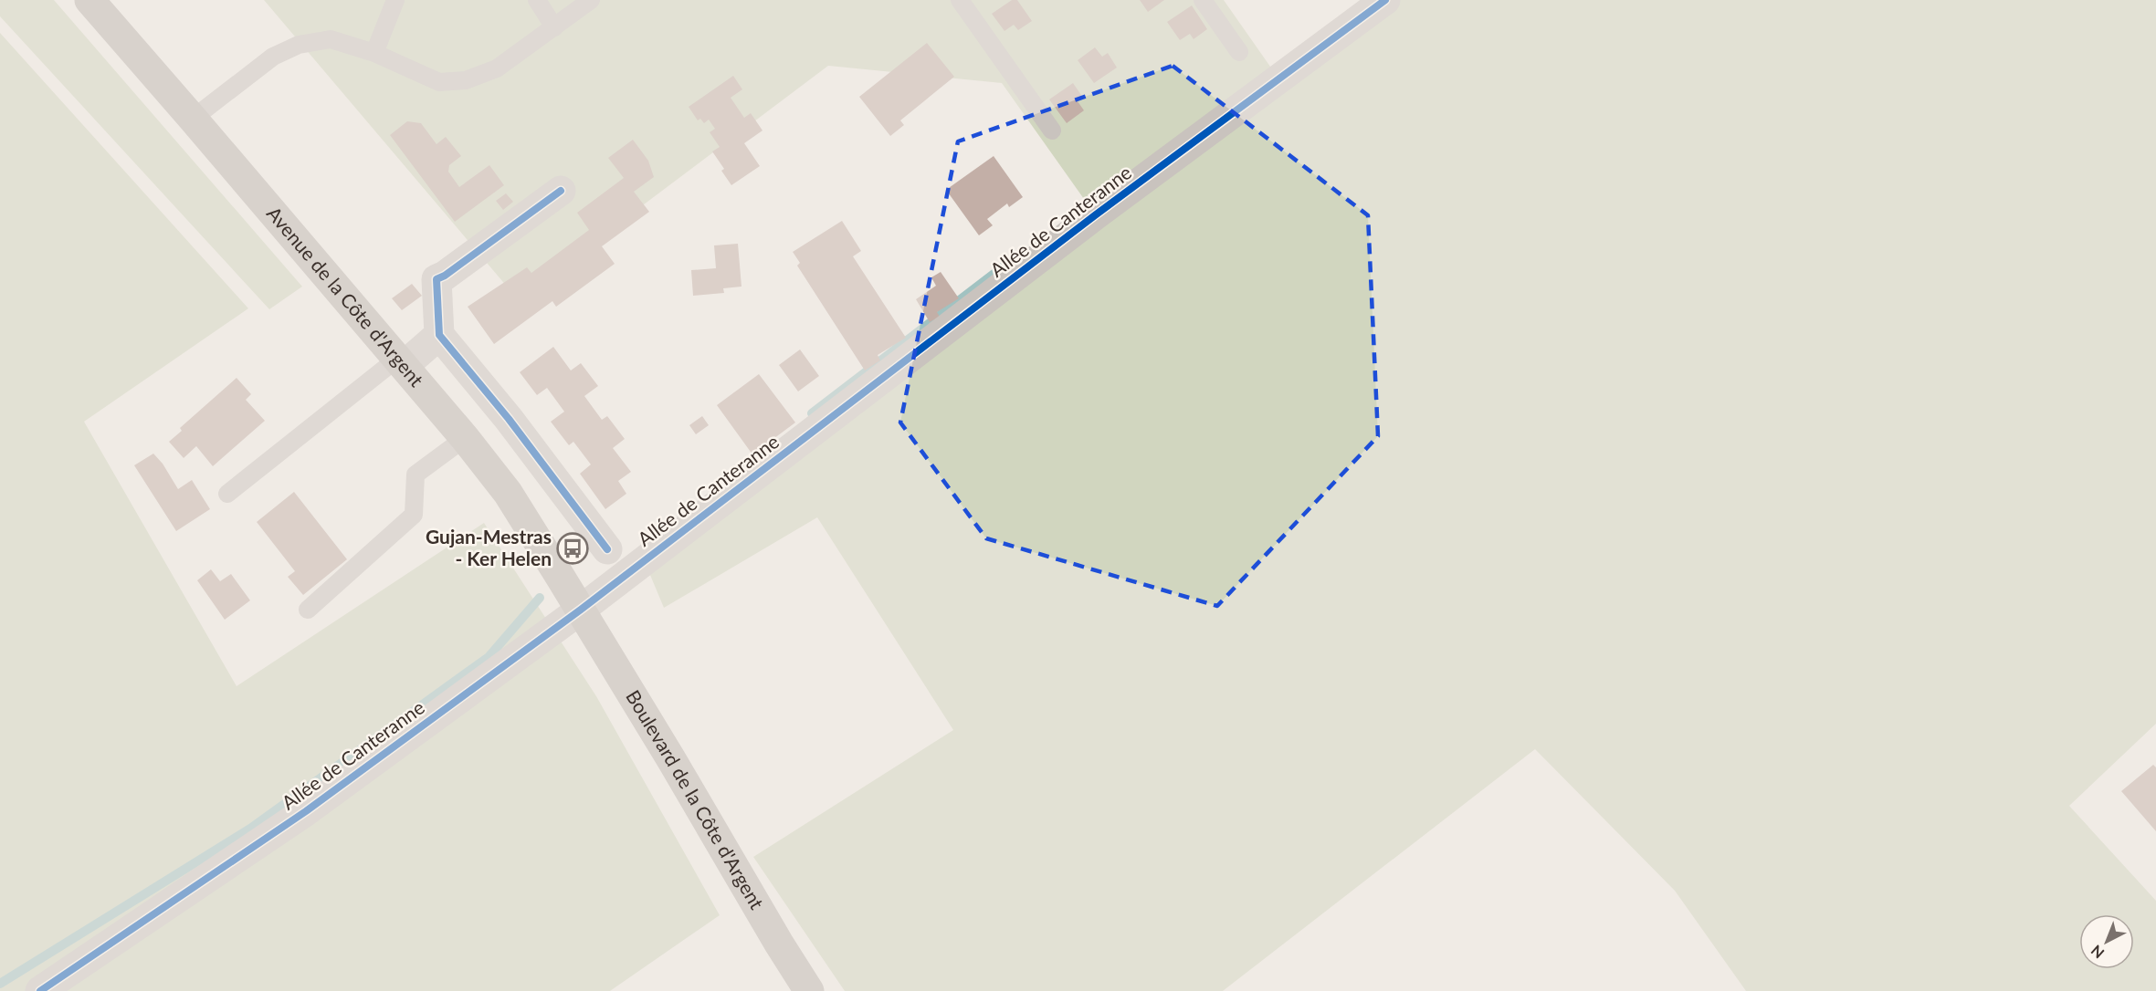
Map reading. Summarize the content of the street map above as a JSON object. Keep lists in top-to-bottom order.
{
  "streets": {
    "main road": ["Avenue de la Côte d'Argent", "Boulevard de la Côte d'Argent"],
    "street": ["Allée de Canteranne"]
  },
  "crossings": [
    ["Allée de Canteranne", "Avenue de la Côte d'Argent"],
    ["Allée de Canteranne", "Boulevard de la Côte d'Argent"],
    ["Avenue de la Côte d'Argent", "Boulevard de la Côte d'Argent"]
  ],
  "places": {
    "bus stop": ["Gujan-Mestras - Ker Helen"]
  },
  "north": "bottom left"
}
